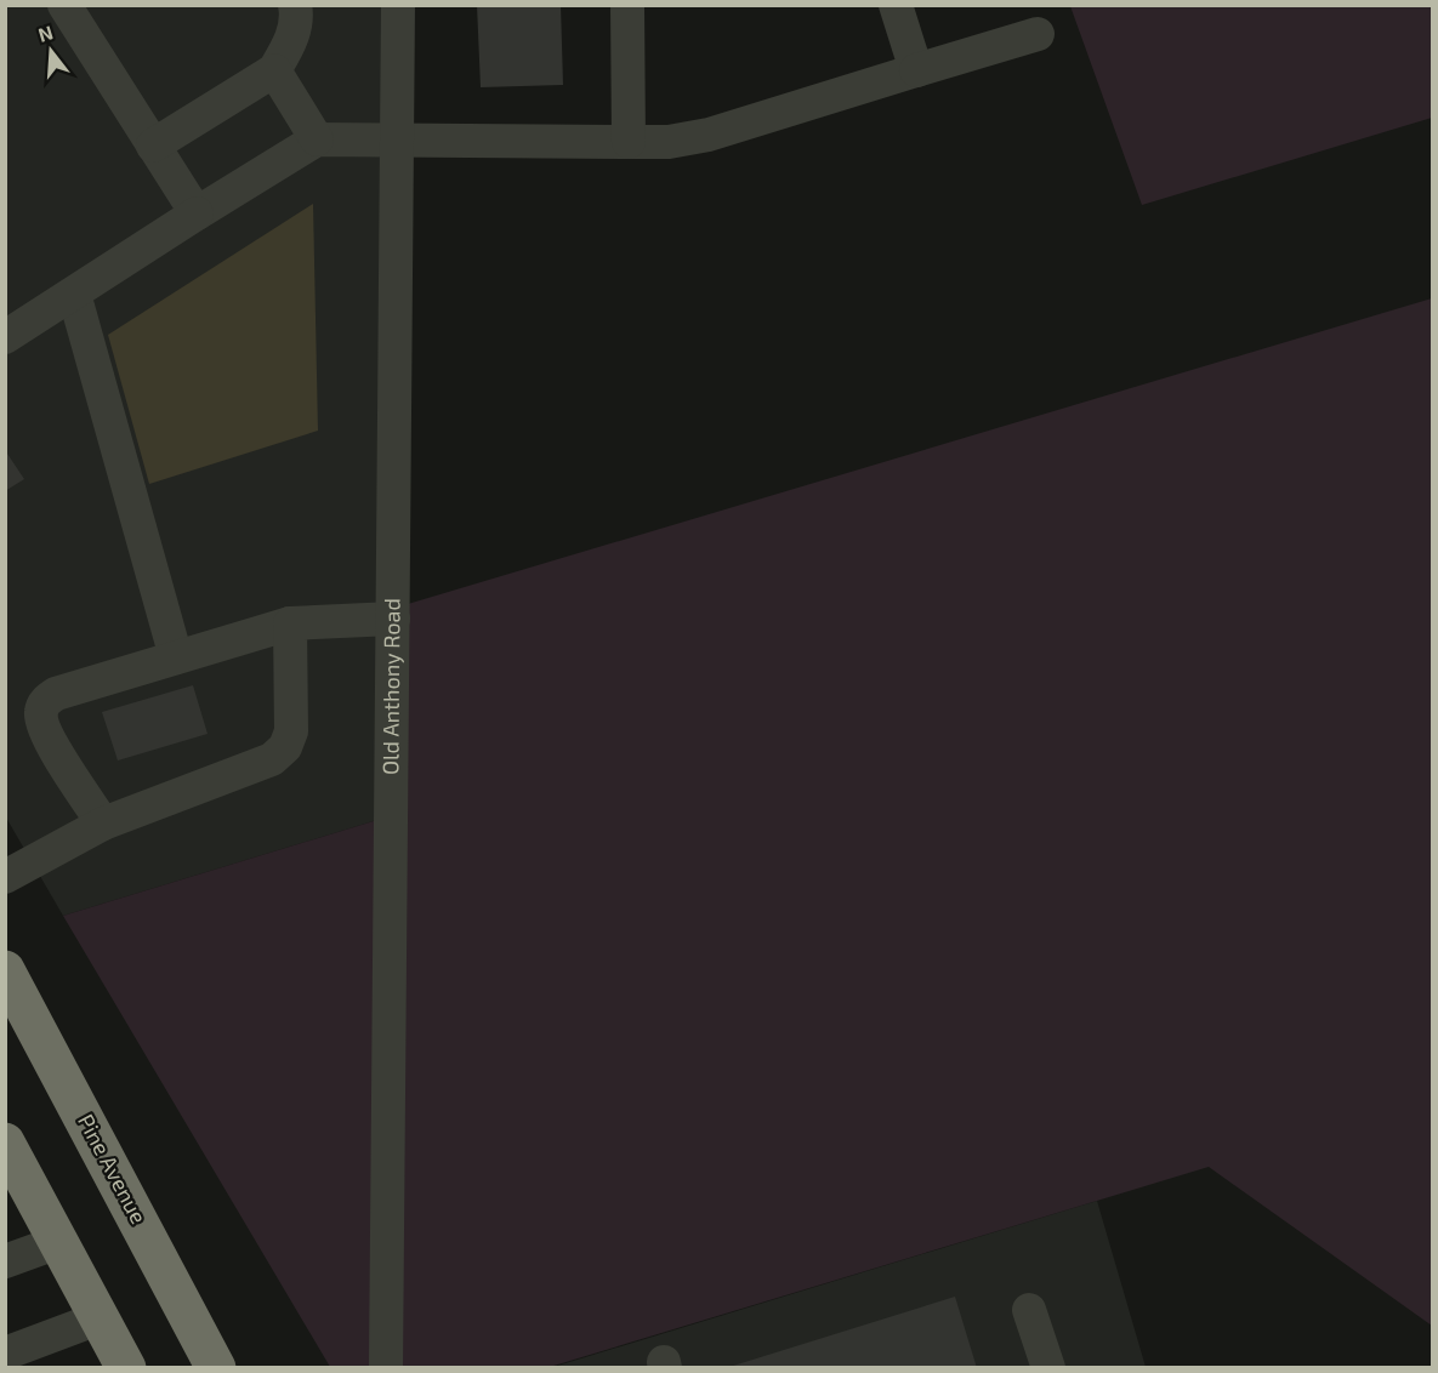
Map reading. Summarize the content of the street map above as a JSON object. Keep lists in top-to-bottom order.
{
  "streets": {
    "highway": ["Pine Avenue"],
    "street": ["Old Anthony Road"]
  },
  "north": "top"
}
